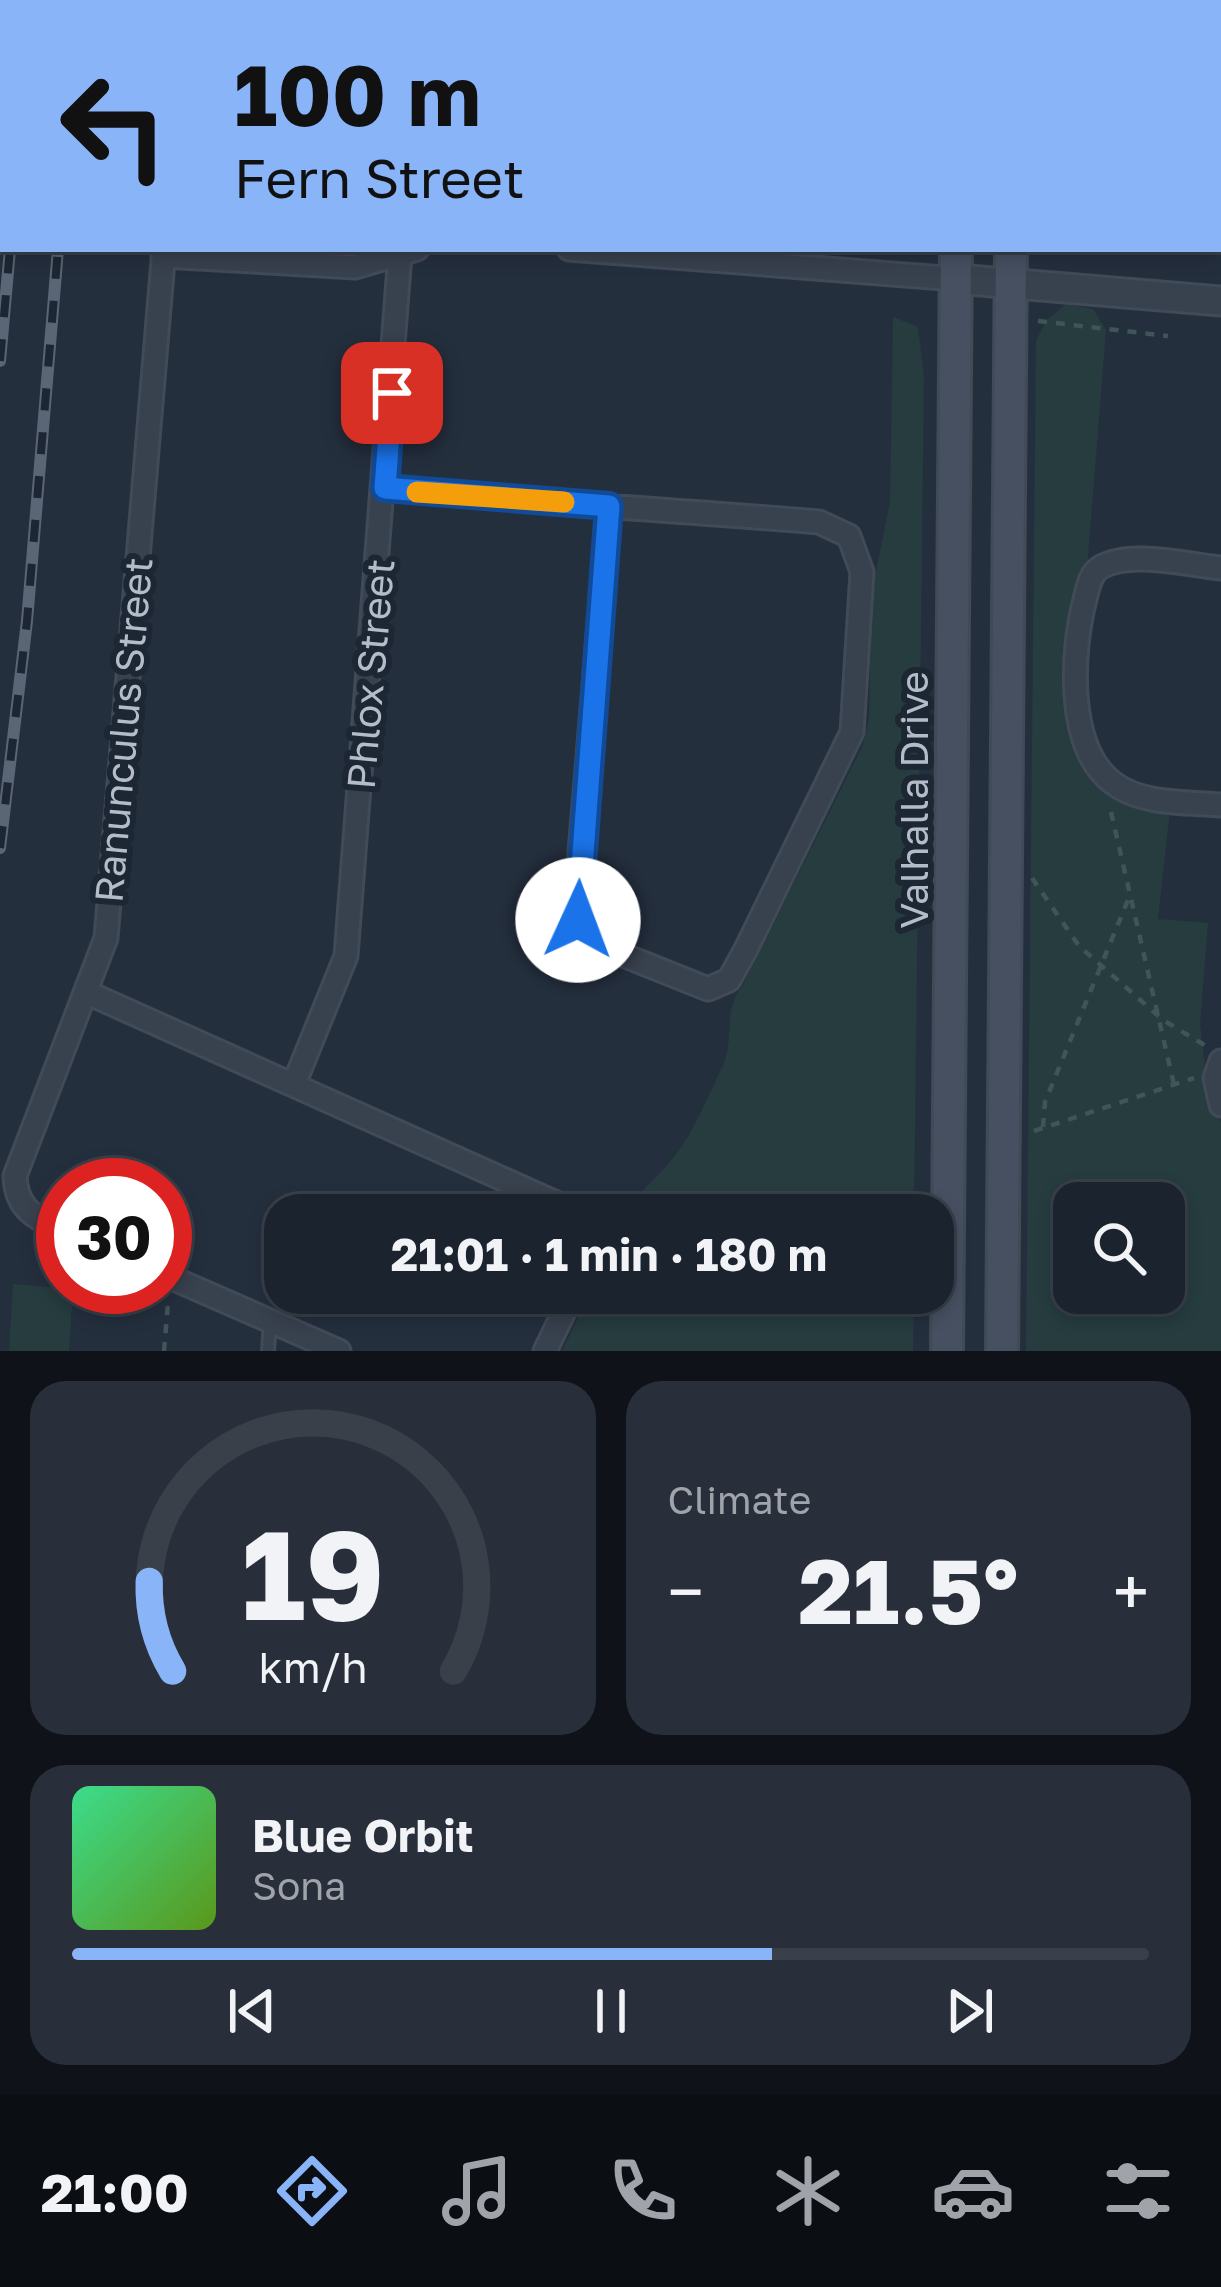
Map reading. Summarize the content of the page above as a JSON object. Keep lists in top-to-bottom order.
{
  "streets": {
    "main road": ["Valhalla Drive"],
    "street": ["Phlox Street", "Ranunculus Street"]
  },
  "page": {
    "turn": ["100 m", "Fern Street"],
    "limit": "30",
    "trip": "21:01 · 1 min · 180 m",
    "tile": "Climate",
    "heat": ["−", "21.5°", "+"],
    "song": ["Blue Orbit", "Sona"],
    "tabs": "21:00",
    "gauge": ["19", "km/h"]
  }
}
